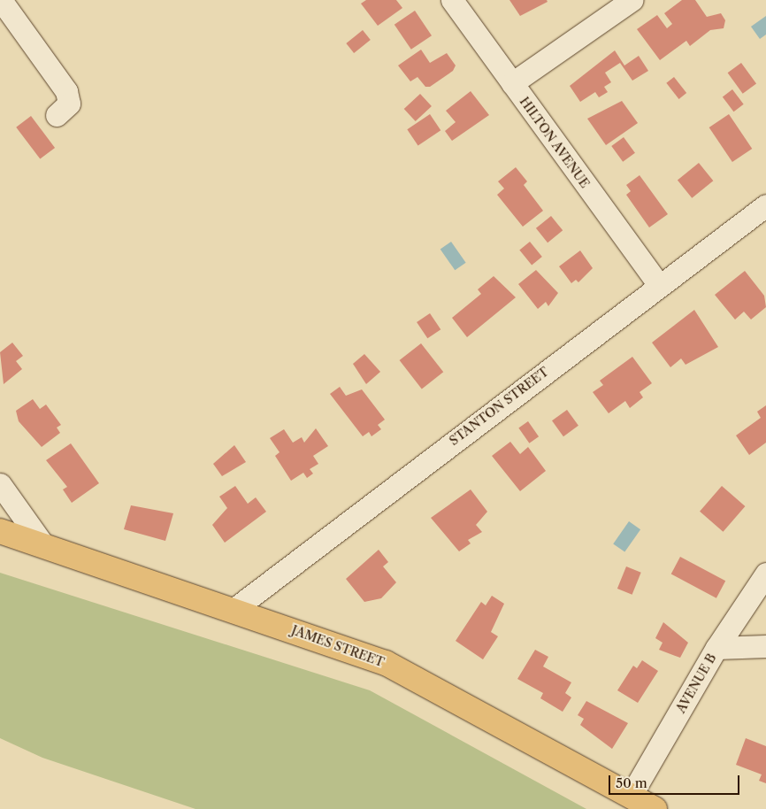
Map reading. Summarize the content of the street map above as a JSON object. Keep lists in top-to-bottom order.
{
  "streets": {
    "main road": ["JAMES STREET"],
    "street": ["HILTON AVENUE", "STANTON STREET", "AVENUE B"]
  },
  "crossings": [
    ["HILTON AVENUE", "STANTON STREET"],
    ["STANTON STREET", "JAMES STREET"],
    ["JAMES STREET", "AVENUE B"]
  ],
  "scale_bar": "50 m"
}
